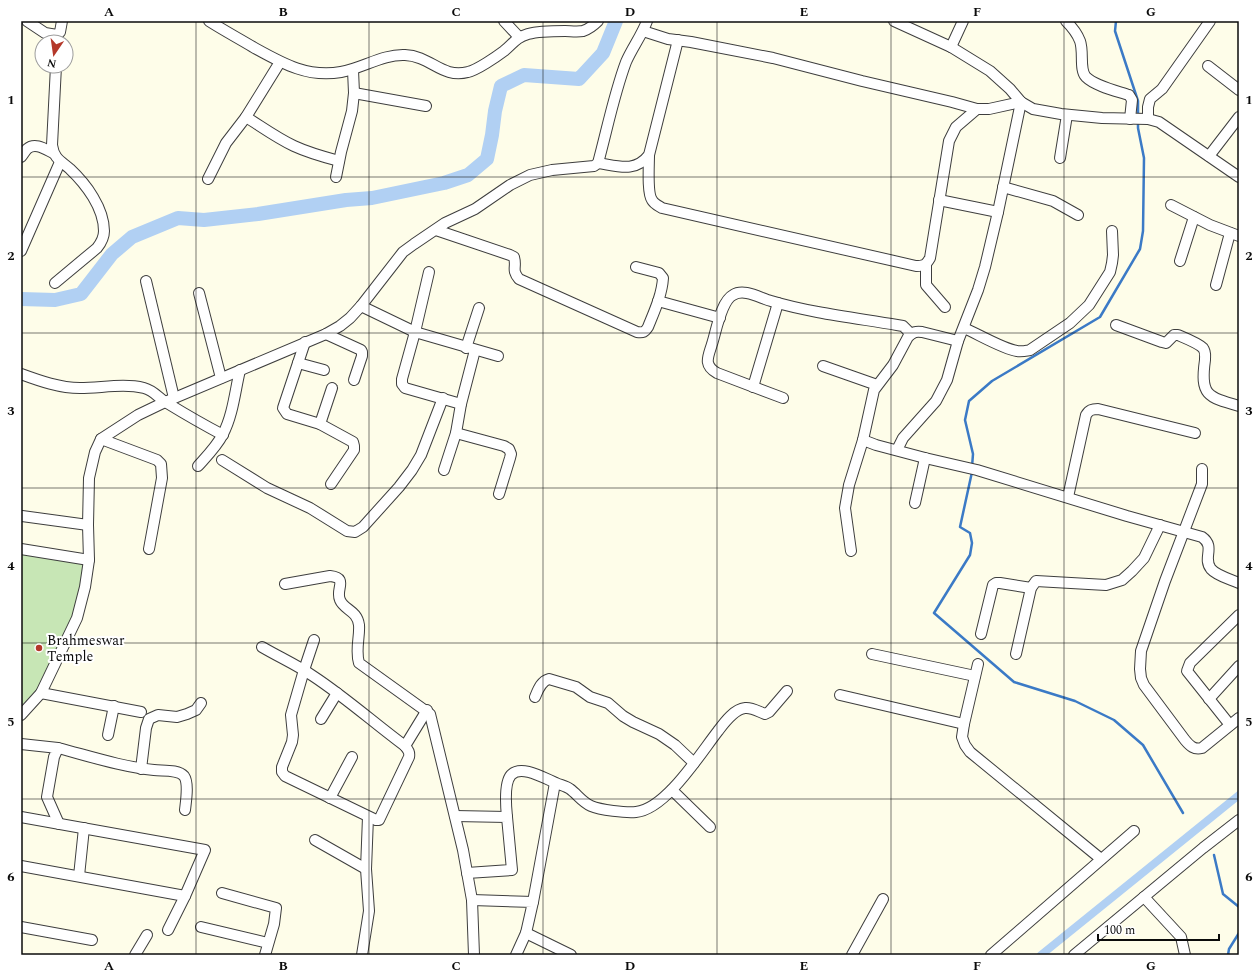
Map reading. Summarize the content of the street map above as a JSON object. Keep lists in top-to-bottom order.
{
  "places": ["Brahmeswar Temple"],
  "scale_bar": "100 m",
  "north": "bottom",
  "grid": {
    "columns": [
      "A",
      "B",
      "C",
      "D",
      "E",
      "F",
      "G"
    ],
    "rows": [
      "1",
      "2",
      "3",
      "4",
      "5",
      "6"
    ]
  }
}
